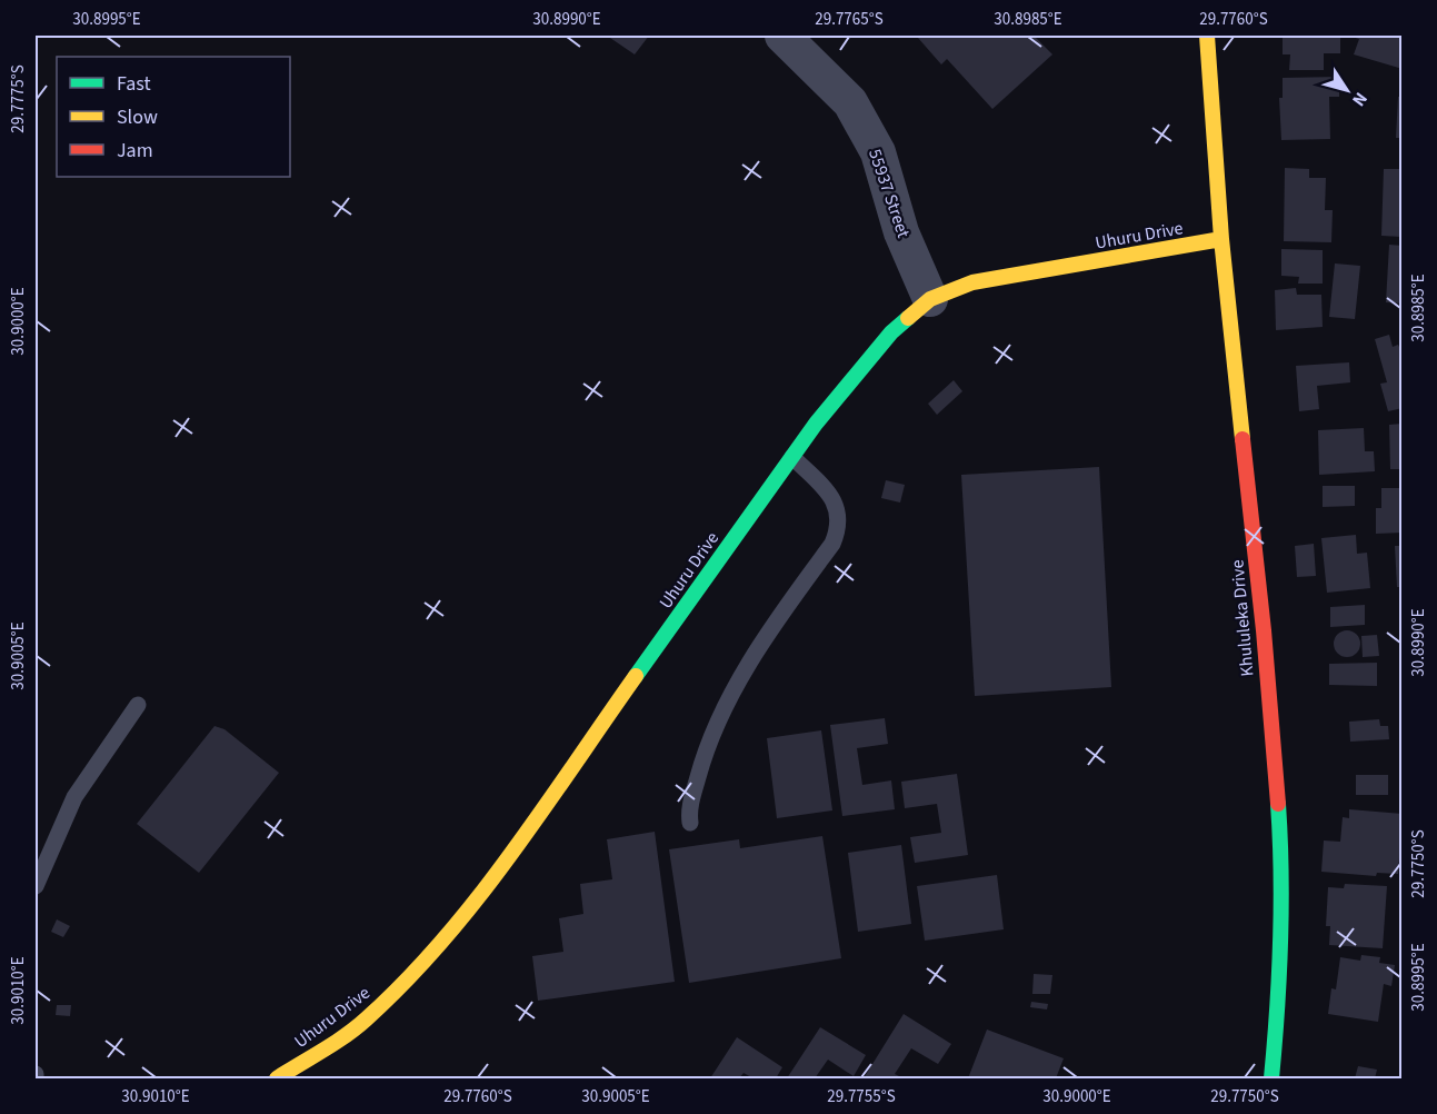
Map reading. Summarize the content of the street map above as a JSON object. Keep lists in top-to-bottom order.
{
  "streets": {
    "street": ["55937 Street", "Uhuru Drive", "Khululeka Drive"]
  },
  "crossings": [
    ["55937 Street", "Uhuru Drive"],
    ["Uhuru Drive", "Khululeka Drive"]
  ],
  "legend": ["Fast", "Slow", "Jam"],
  "north": "bottom right",
  "coordinates": [
    "30.8995°E",
    "30.8990°E",
    "29.7765°S",
    "30.8985°E",
    "29.7760°S",
    "29.7775°S",
    "30.9000°E",
    "30.9005°E",
    "29.7750°S",
    "30.9010°E",
    "29.7755°S"
  ]
}
